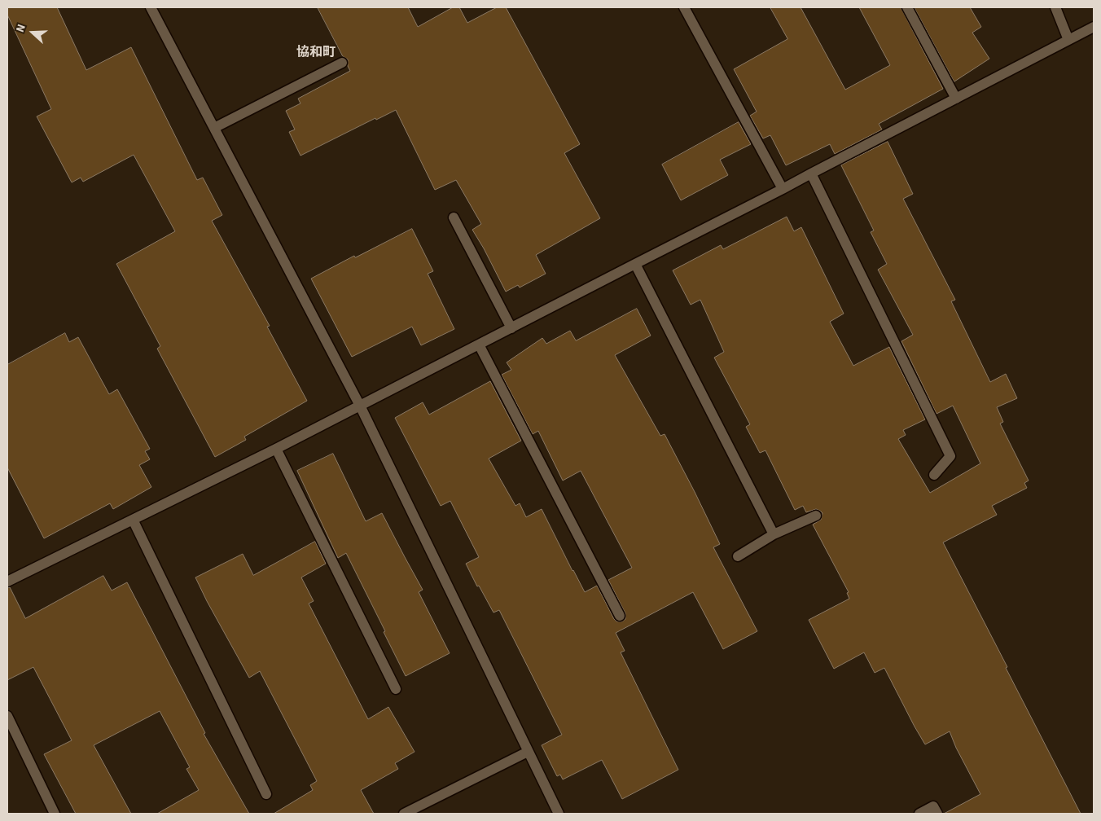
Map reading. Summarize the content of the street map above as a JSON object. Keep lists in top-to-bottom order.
{
  "districts": ["協和町"],
  "north": "left"
}
